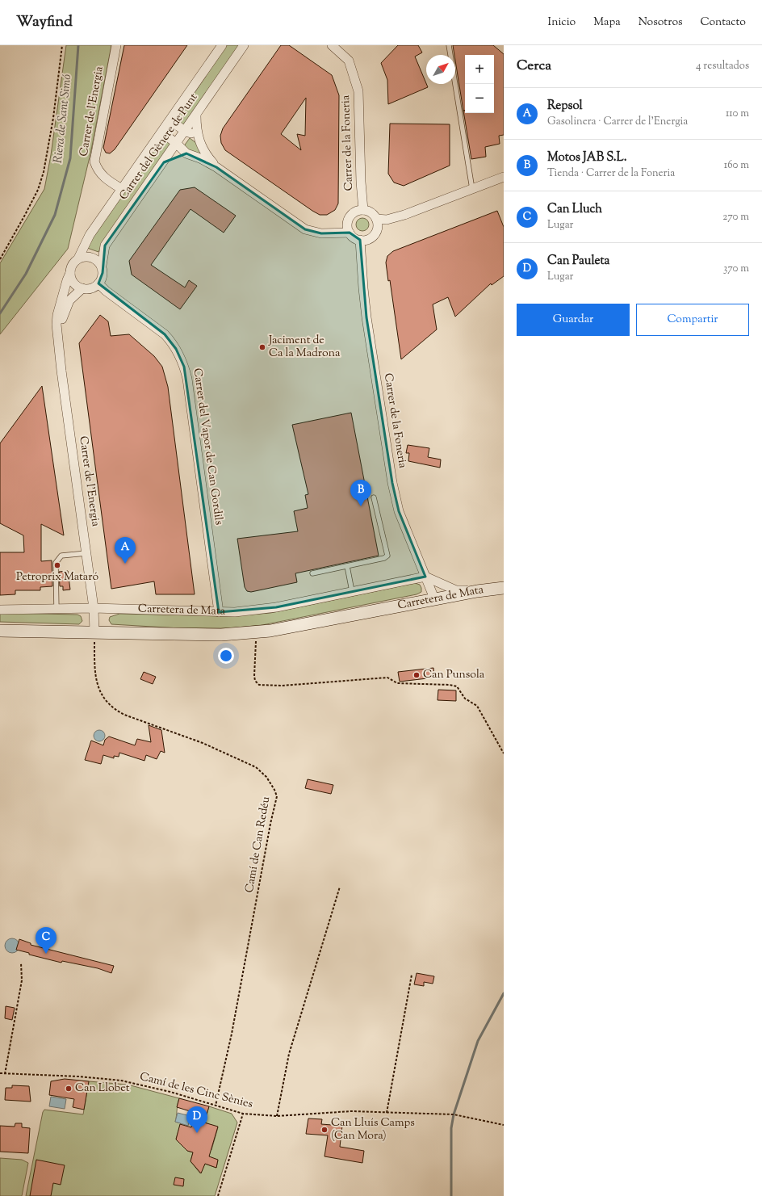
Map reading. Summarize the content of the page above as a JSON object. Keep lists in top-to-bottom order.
{
  "streets": {
    "street": [
      "Carrer de l'Energia",
      "Carrer de la Foneria",
      "Carrer del Gènere de Punt",
      "Carrer del Vapor de Can Gordils",
      "Carretera de Mata"
    ],
    "path": ["Camí de Can Redéu", "Camí de les Cinc Sènies"]
  },
  "crossings": [
    ["Carrer de l'Energia", "Carrer del Gènere de Punt"],
    ["Carrer de l'Energia", "Carrer del Vapor de Can Gordils"],
    ["Carrer de l'Energia", "Carretera de Mata"],
    ["Carrer de l'Energia", "Camí de Can Redéu"],
    ["Carrer de la Foneria", "Carretera de Mata"],
    ["Carrer del Gènere de Punt", "Carrer del Vapor de Can Gordils"],
    ["Carrer del Vapor de Can Gordils", "Carretera de Mata"],
    ["Carretera de Mata", "Camí de Can Redéu"],
    ["Camí de Can Redéu", "Camí de les Cinc Sènies"]
  ],
  "water": ["Riera de Sant Simó"],
  "places": [
    "Jaciment de Ca la Madrona",
    "Petroprix Mataró",
    "Can Punsola",
    "Can Llobet",
    "Can Lluís Camps (Can Mora)"
  ],
  "north": "top right",
  "page": {
    "header": "Wayfind",
    "nav": [
      "Inicio",
      "Mapa",
      "Nosotros",
      "Contacto"
    ],
    "heading": ["Cerca", "4 resultados"],
    "map_buttons": ["+", "−"],
    "list": [
      {
        "mark": "A",
        "name": "Repsol",
        "note": "Gasolinera · Carrer de l'Energia",
        "value": "110 m"
      },
      {
        "mark": "B",
        "name": "Motos JAB S.L.",
        "note": "Tienda · Carrer de la Foneria",
        "value": "160 m"
      },
      {
        "mark": "C",
        "name": "Can Lluch",
        "note": "Lugar",
        "value": "270 m"
      },
      {
        "mark": "D",
        "name": "Can Pauleta",
        "note": "Lugar",
        "value": "370 m"
      }
    ],
    "buttons": ["Guardar", "Compartir"],
    "pins": [
      "B",
      "A",
      "C",
      "D"
    ]
  }
}
